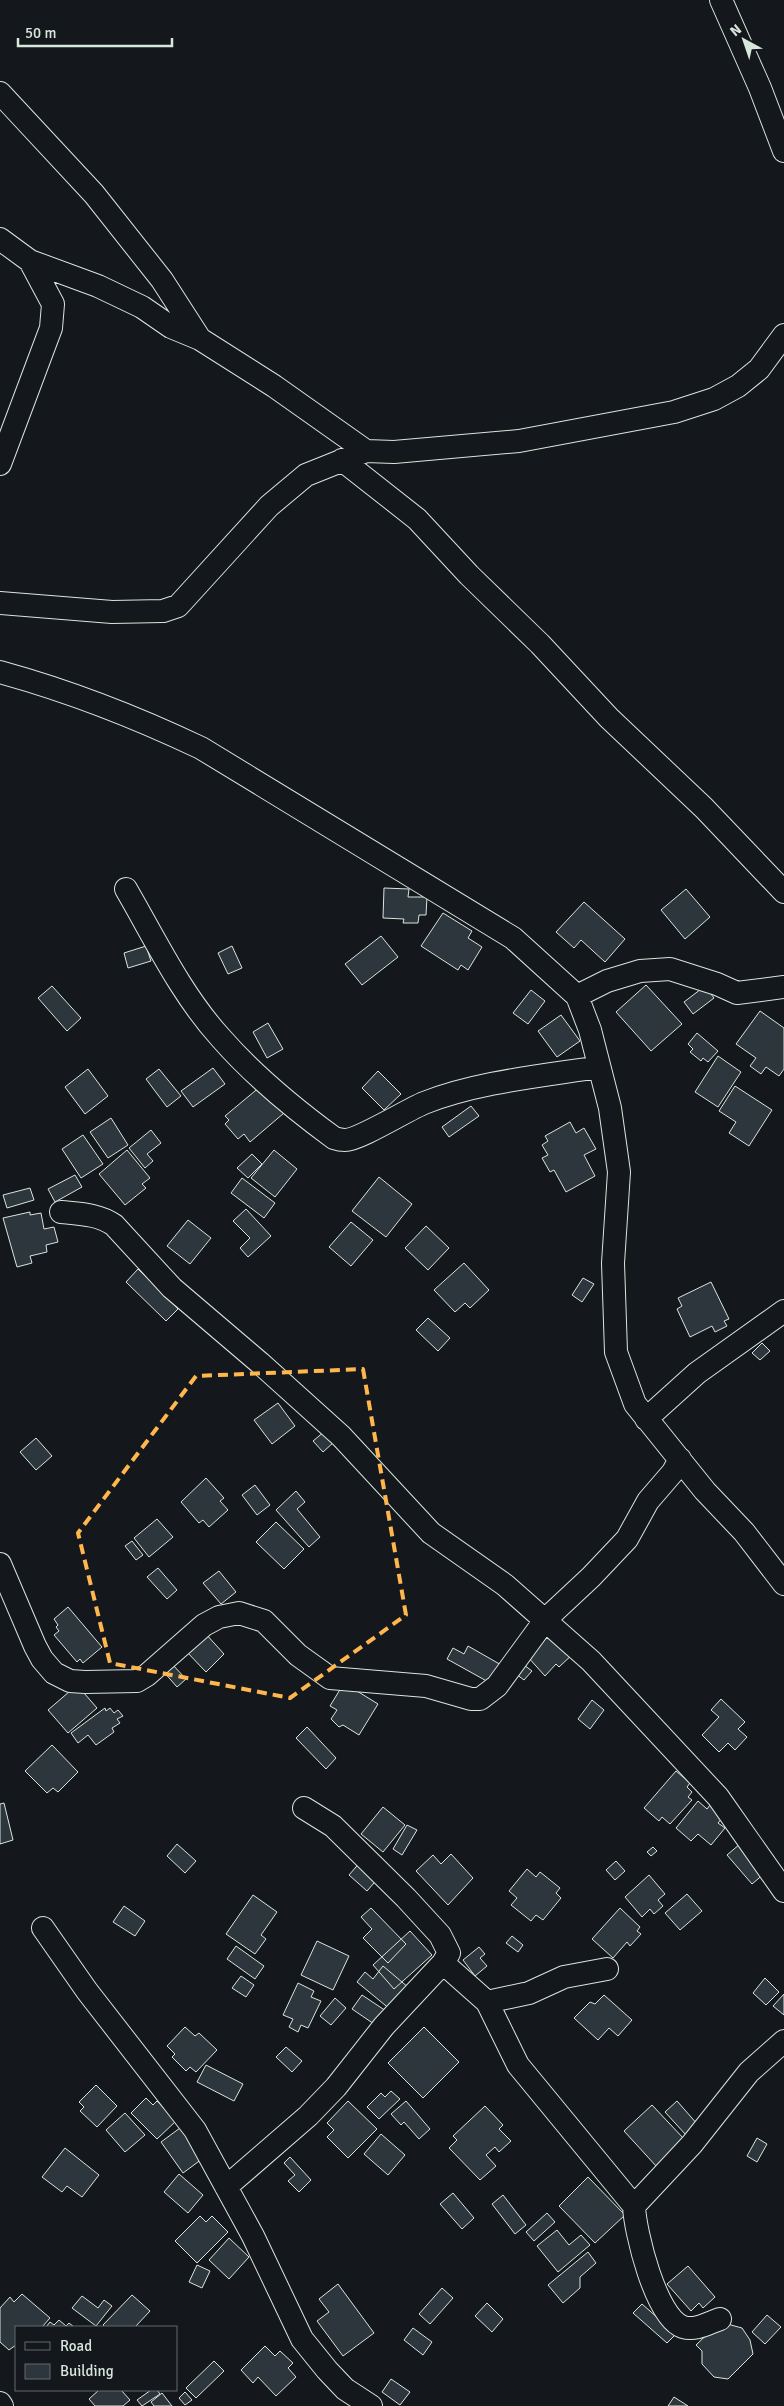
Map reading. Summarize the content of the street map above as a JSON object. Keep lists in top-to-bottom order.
{
  "legend": ["Road", "Building"],
  "scale_bar": "50 m",
  "north": "top left"
}
